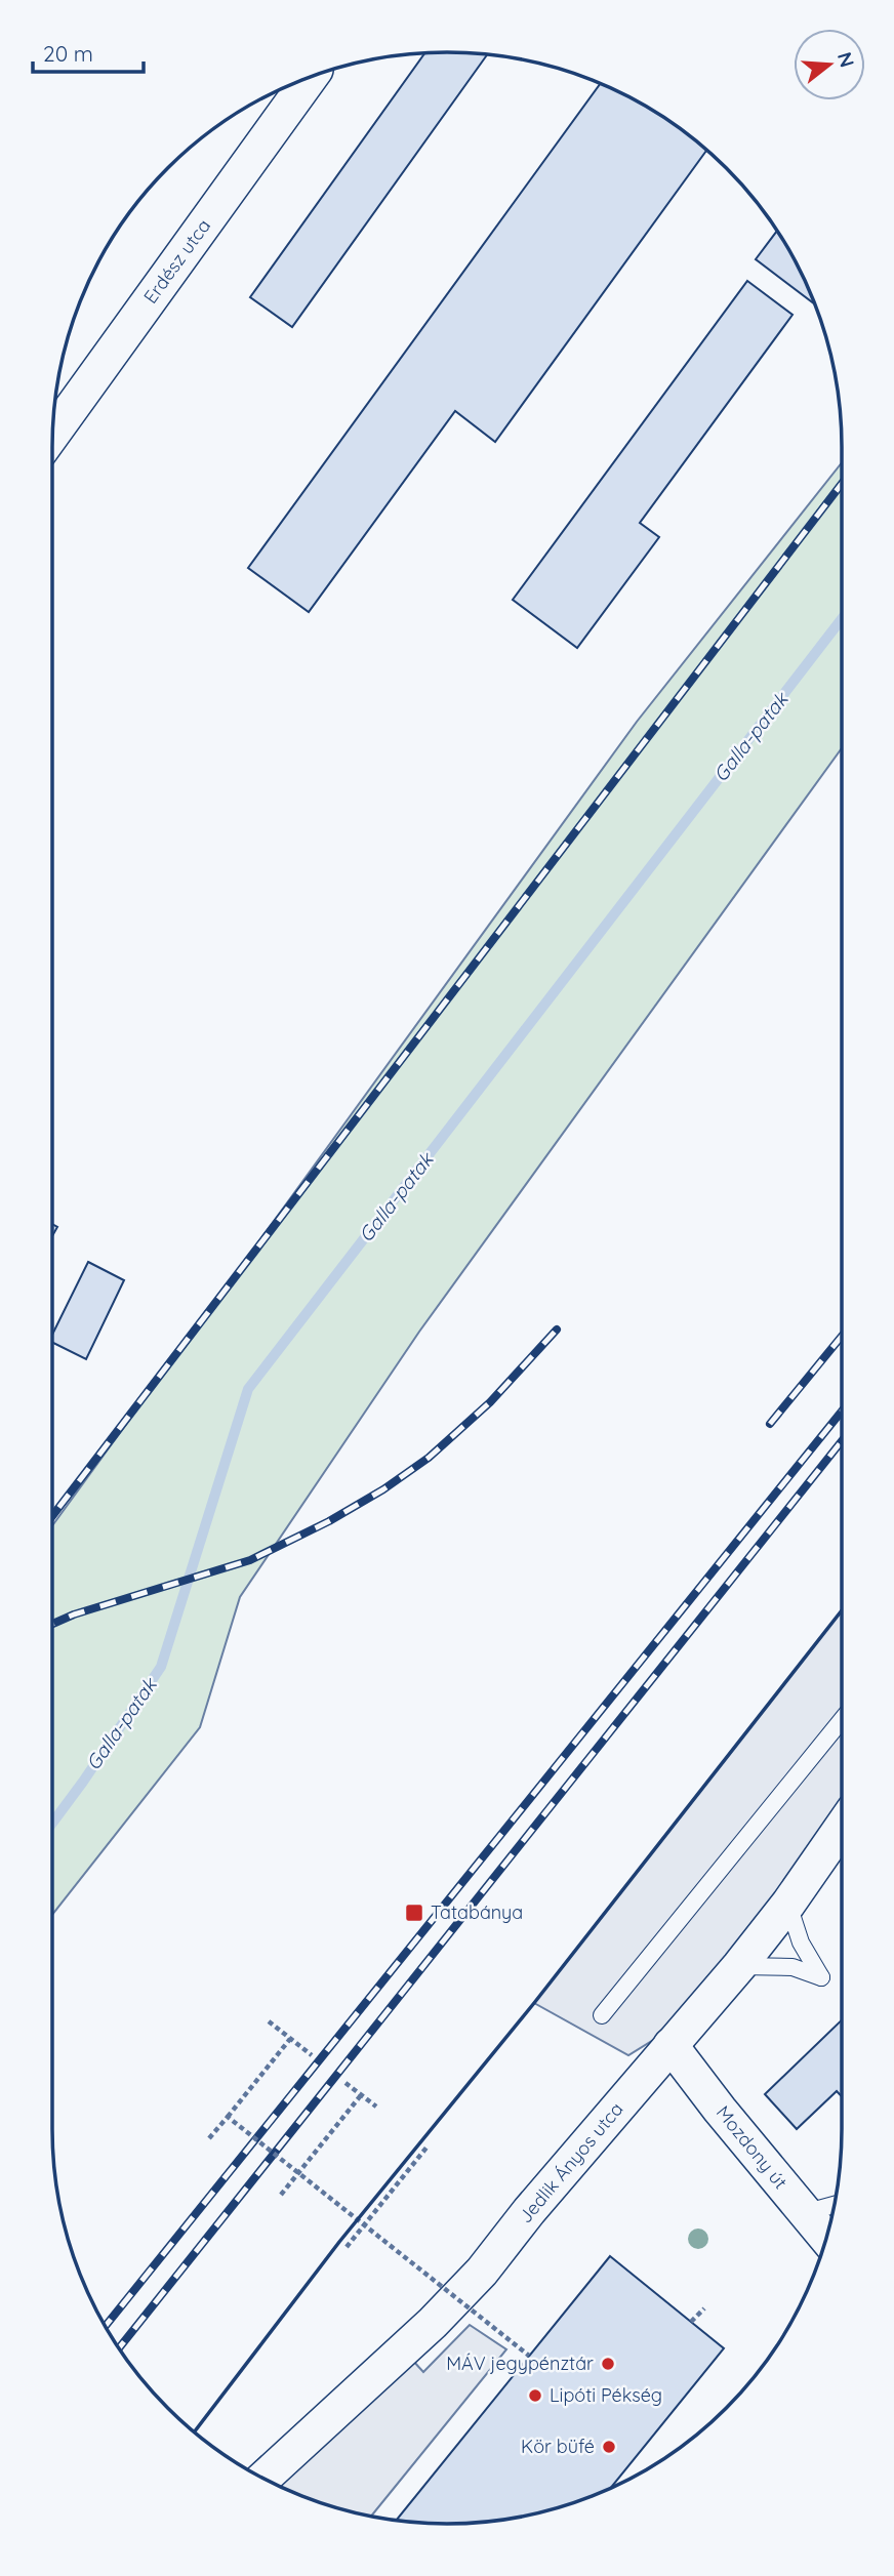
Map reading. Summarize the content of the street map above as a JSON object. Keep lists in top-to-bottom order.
{
  "streets": {
    "street": ["Erdész utca", "Mozdony út", "Jedlik Ányos utca"]
  },
  "crossings": [
    ["Mozdony út", "Jedlik Ányos utca"]
  ],
  "water": ["Galla-patak"],
  "places": {
    "transit": ["Tatabánya"],
    "other": ["MÁV jegypénztár", "Lipóti Pékség", "Kör büfé"]
  },
  "scale_bar": "20 m",
  "north": "right"
}
